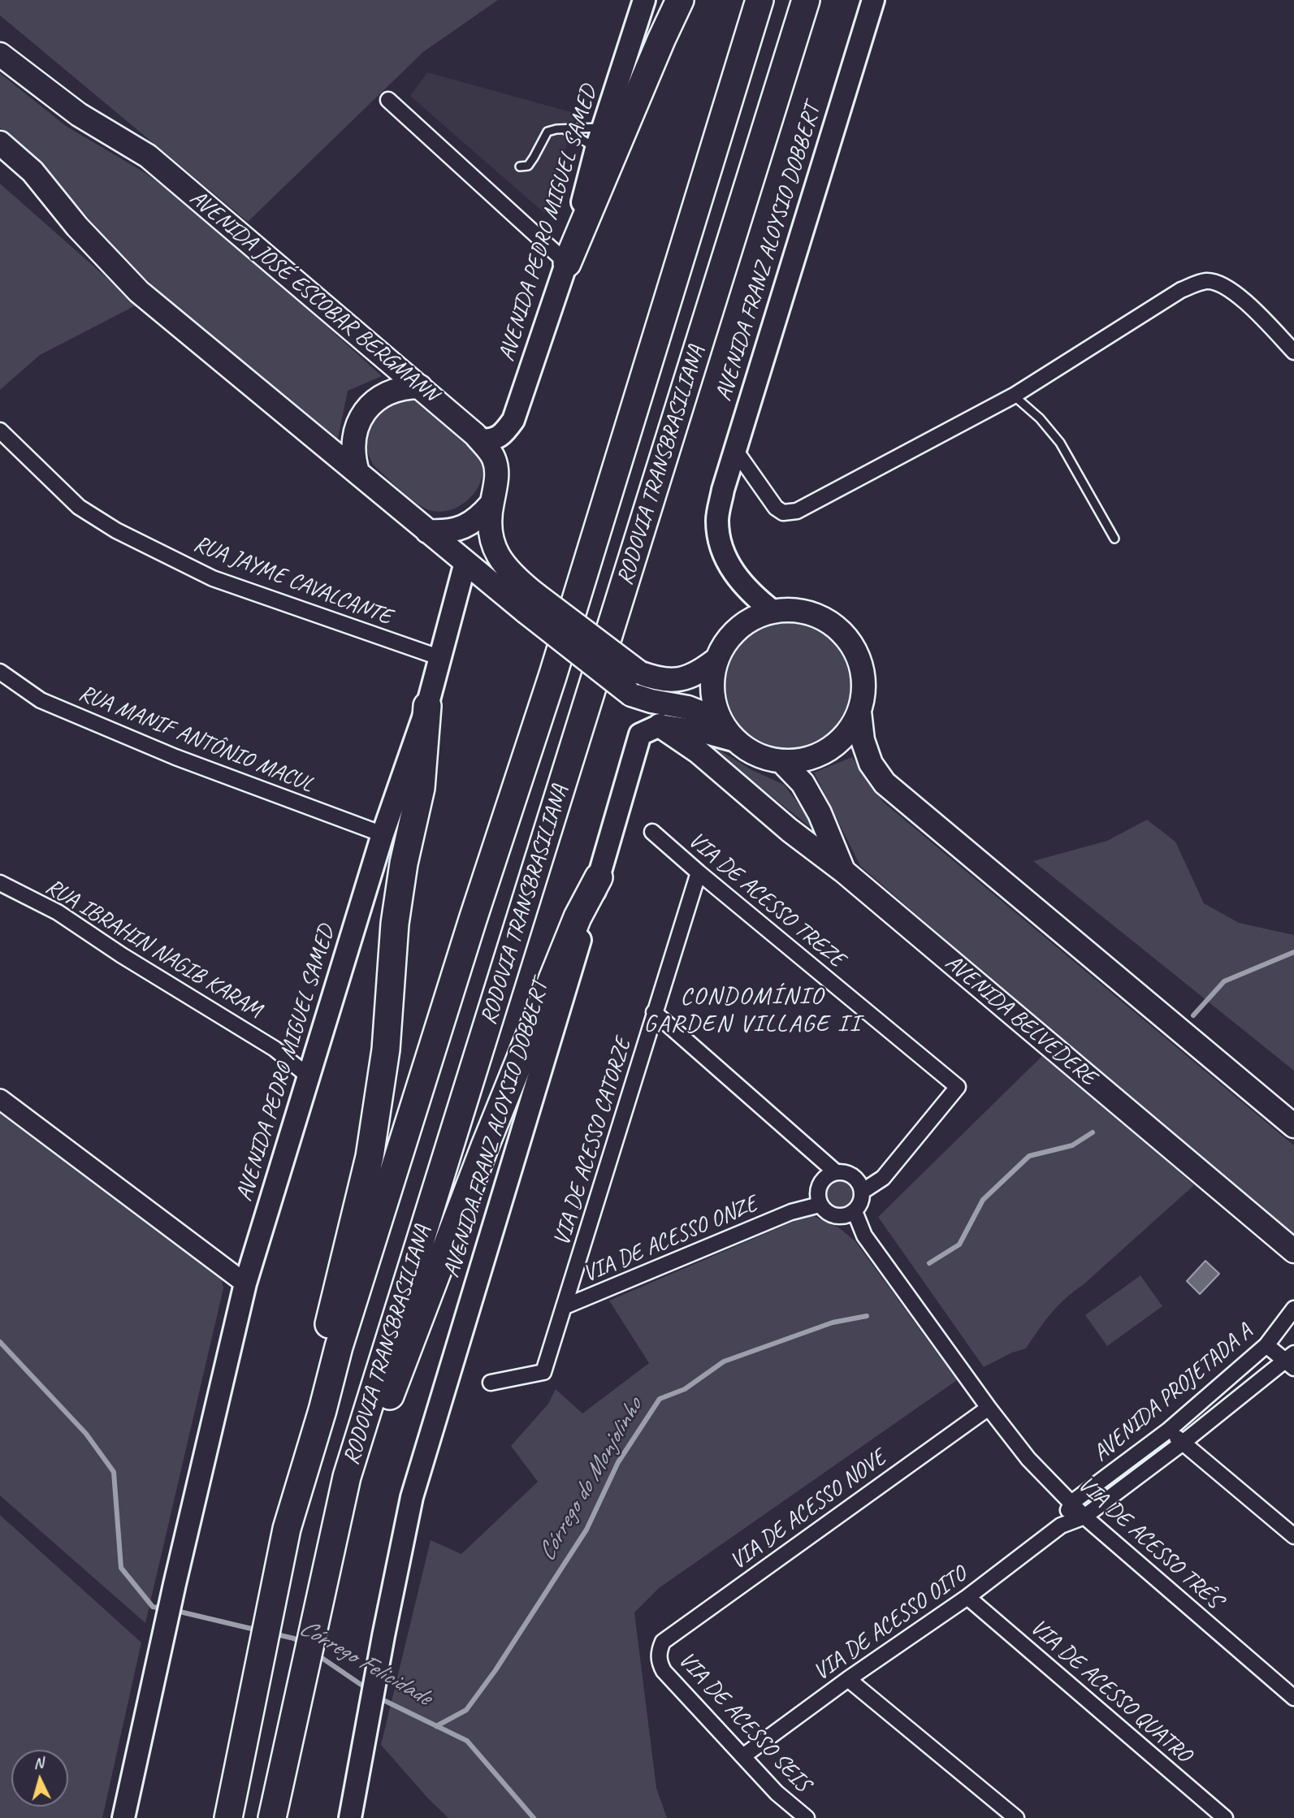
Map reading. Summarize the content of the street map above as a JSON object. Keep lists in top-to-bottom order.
{
  "streets": {
    "highway": ["RODOVIA TRANSBRASILIANA"],
    "main road": [
      "AVENIDA PEDRO MIGUEL SAMED",
      "AVENIDA FRANZ ALOYSIO DOBBERT",
      "AVENIDA JOSÉ ESCOBAR BERGMANN",
      "AVENIDA BELVEDERE"
    ],
    "street": [
      "RUA JAYME CAVALCANTE",
      "RUA MANIF ANTÔNIO MACUL",
      "VIA DE ACESSO TREZE",
      "RUA IBRAHIN NAGIB KARAM",
      "VIA DE ACESSO CATORZE",
      "VIA DE ACESSO ONZE",
      "AVENIDA PROJETADA A",
      "VIA DE ACESSO NOVE",
      "VIA DE ACESSO TRÊS",
      "VIA DE ACESSO OITO",
      "VIA DE ACESSO QUATRO",
      "VIA DE ACESSO SEIS"
    ]
  },
  "crossings": [
    ["AVENIDA PEDRO MIGUEL SAMED", "AVENIDA JOSÉ ESCOBAR BERGMANN"],
    ["AVENIDA PEDRO MIGUEL SAMED", "RUA JAYME CAVALCANTE"],
    ["AVENIDA PEDRO MIGUEL SAMED", "RUA MANIF ANTÔNIO MACUL"],
    ["AVENIDA PEDRO MIGUEL SAMED", "RUA IBRAHIN NAGIB KARAM"],
    ["AVENIDA FRANZ ALOYSIO DOBBERT", "AVENIDA BELVEDERE"],
    ["VIA DE ACESSO TREZE", "VIA DE ACESSO CATORZE"],
    ["VIA DE ACESSO TREZE", "VIA DE ACESSO ONZE"],
    ["VIA DE ACESSO TREZE", "VIA DE ACESSO TRÊS"],
    ["VIA DE ACESSO CATORZE", "VIA DE ACESSO ONZE"],
    ["VIA DE ACESSO ONZE", "VIA DE ACESSO TRÊS"],
    ["AVENIDA PROJETADA A", "VIA DE ACESSO TRÊS"],
    ["AVENIDA PROJETADA A", "VIA DE ACESSO OITO"],
    ["VIA DE ACESSO NOVE", "VIA DE ACESSO TRÊS"],
    ["VIA DE ACESSO NOVE", "VIA DE ACESSO SEIS"],
    ["VIA DE ACESSO TRÊS", "VIA DE ACESSO OITO"],
    ["VIA DE ACESSO OITO", "VIA DE ACESSO QUATRO"],
    ["VIA DE ACESSO OITO", "VIA DE ACESSO SEIS"]
  ],
  "districts": ["CONDOMÍNIO GARDEN VILLAGE II"],
  "water": ["Córrego do Monjolinho", "Córrego Felicidade"],
  "north": "top"
}
